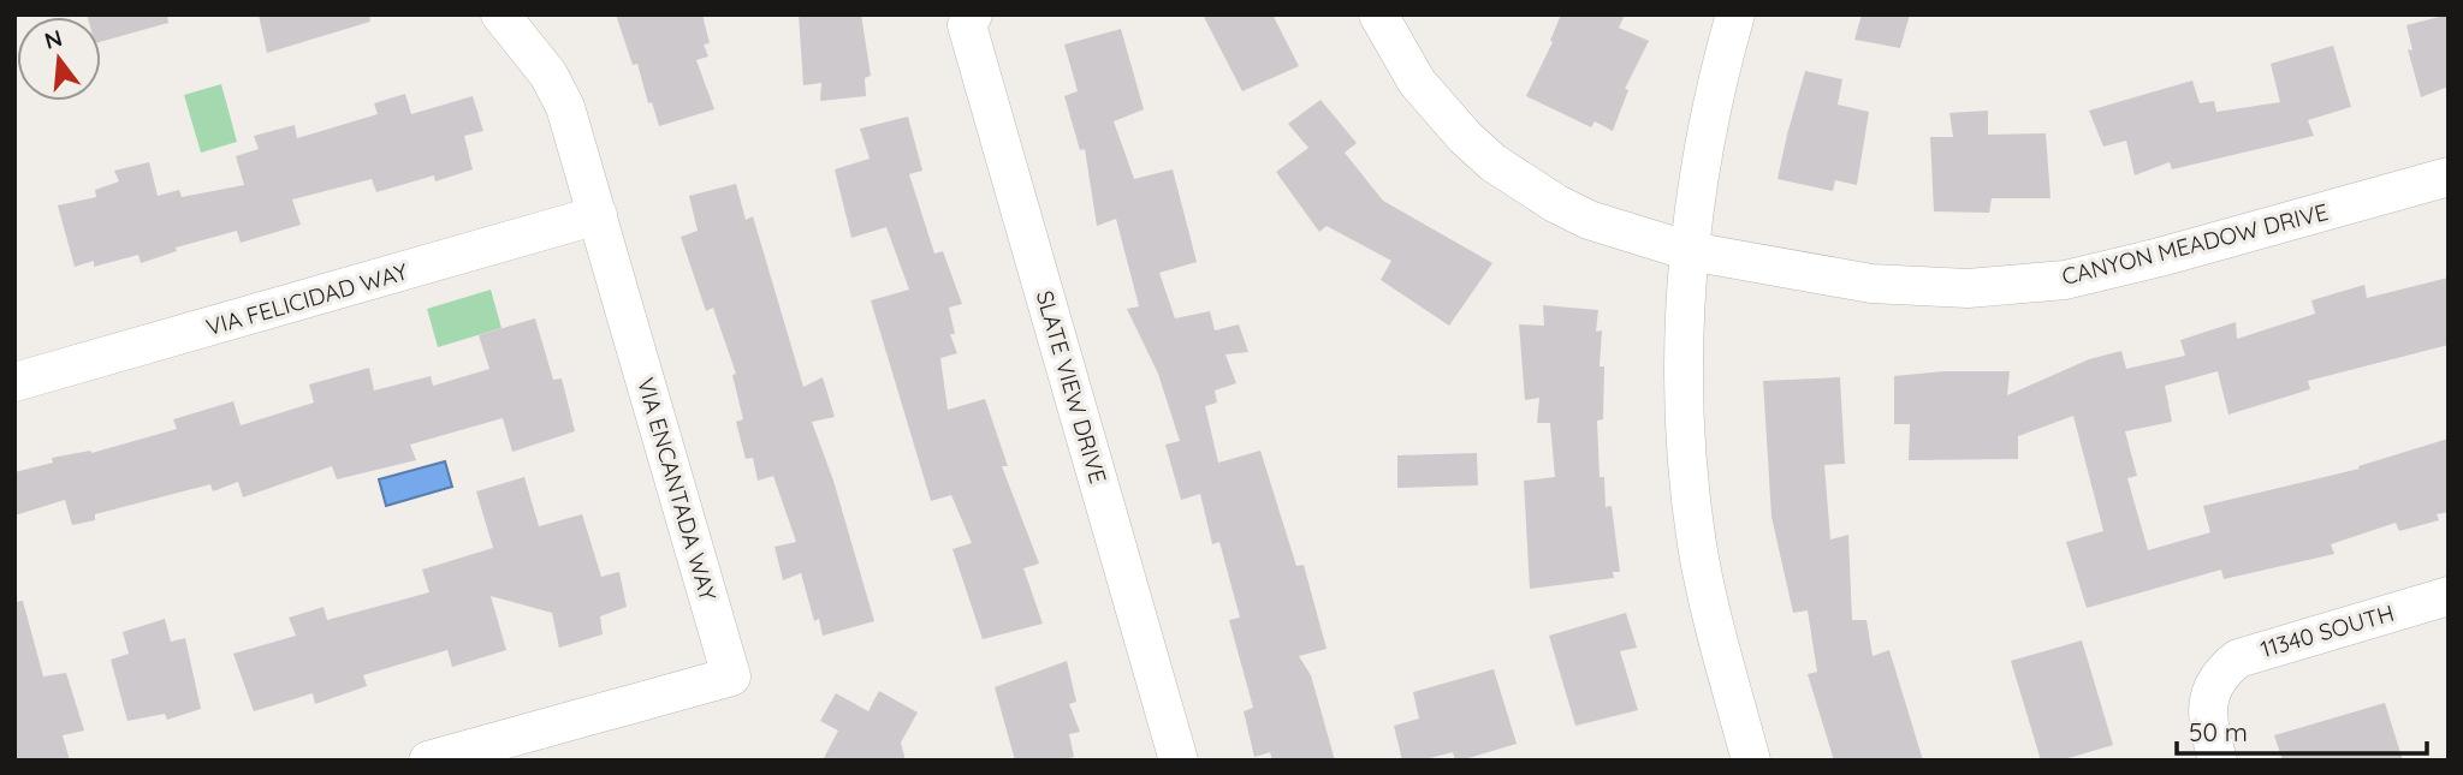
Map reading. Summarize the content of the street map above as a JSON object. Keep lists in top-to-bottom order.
{
  "streets": {
    "street": [
      "CANYON MEADOW DRIVE",
      "VIA FELICIDAD WAY",
      "SLATE VIEW DRIVE",
      "VIA ENCANTADA WAY",
      "11340 SOUTH"
    ]
  },
  "crossings": [
    ["VIA FELICIDAD WAY", "VIA ENCANTADA WAY"]
  ],
  "scale_bar": "50 m",
  "north": "top"
}
